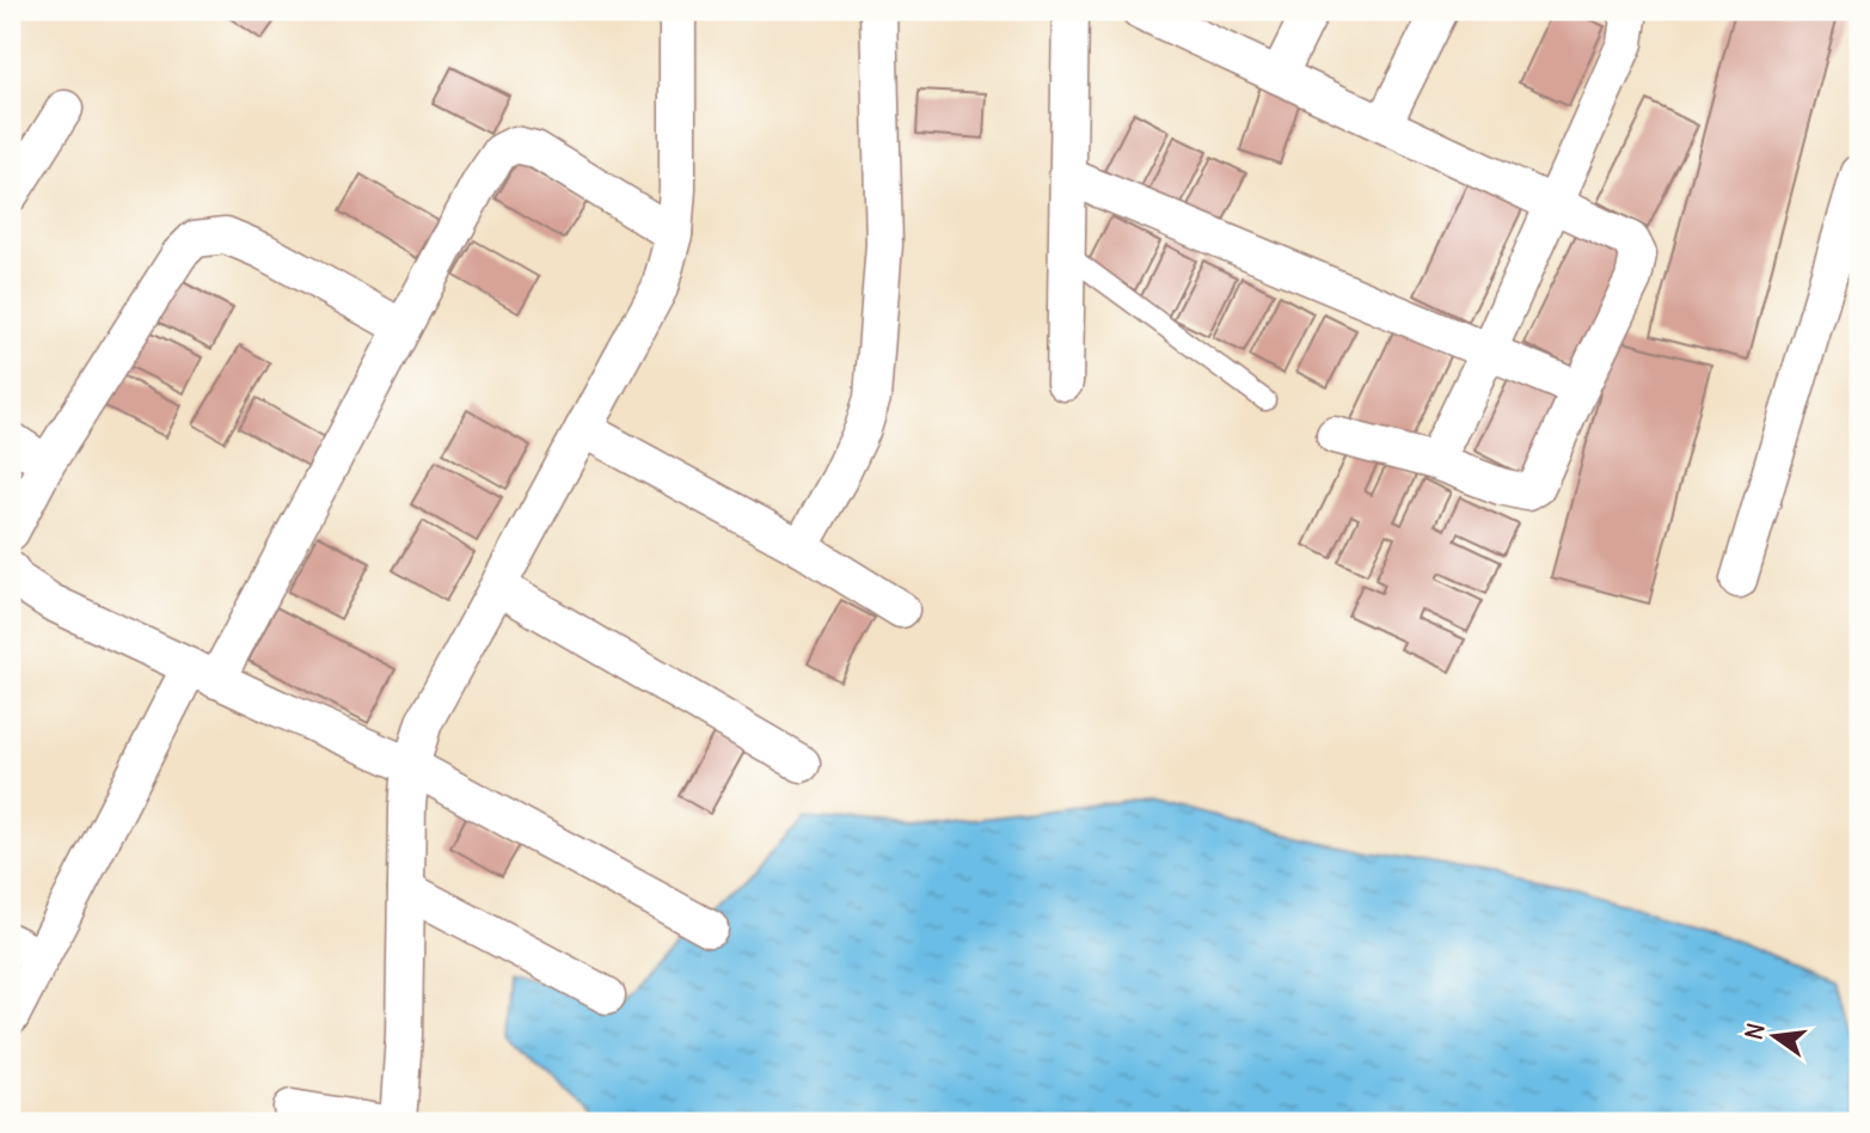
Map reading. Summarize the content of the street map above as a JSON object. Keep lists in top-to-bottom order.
{
  "north": "left"
}
